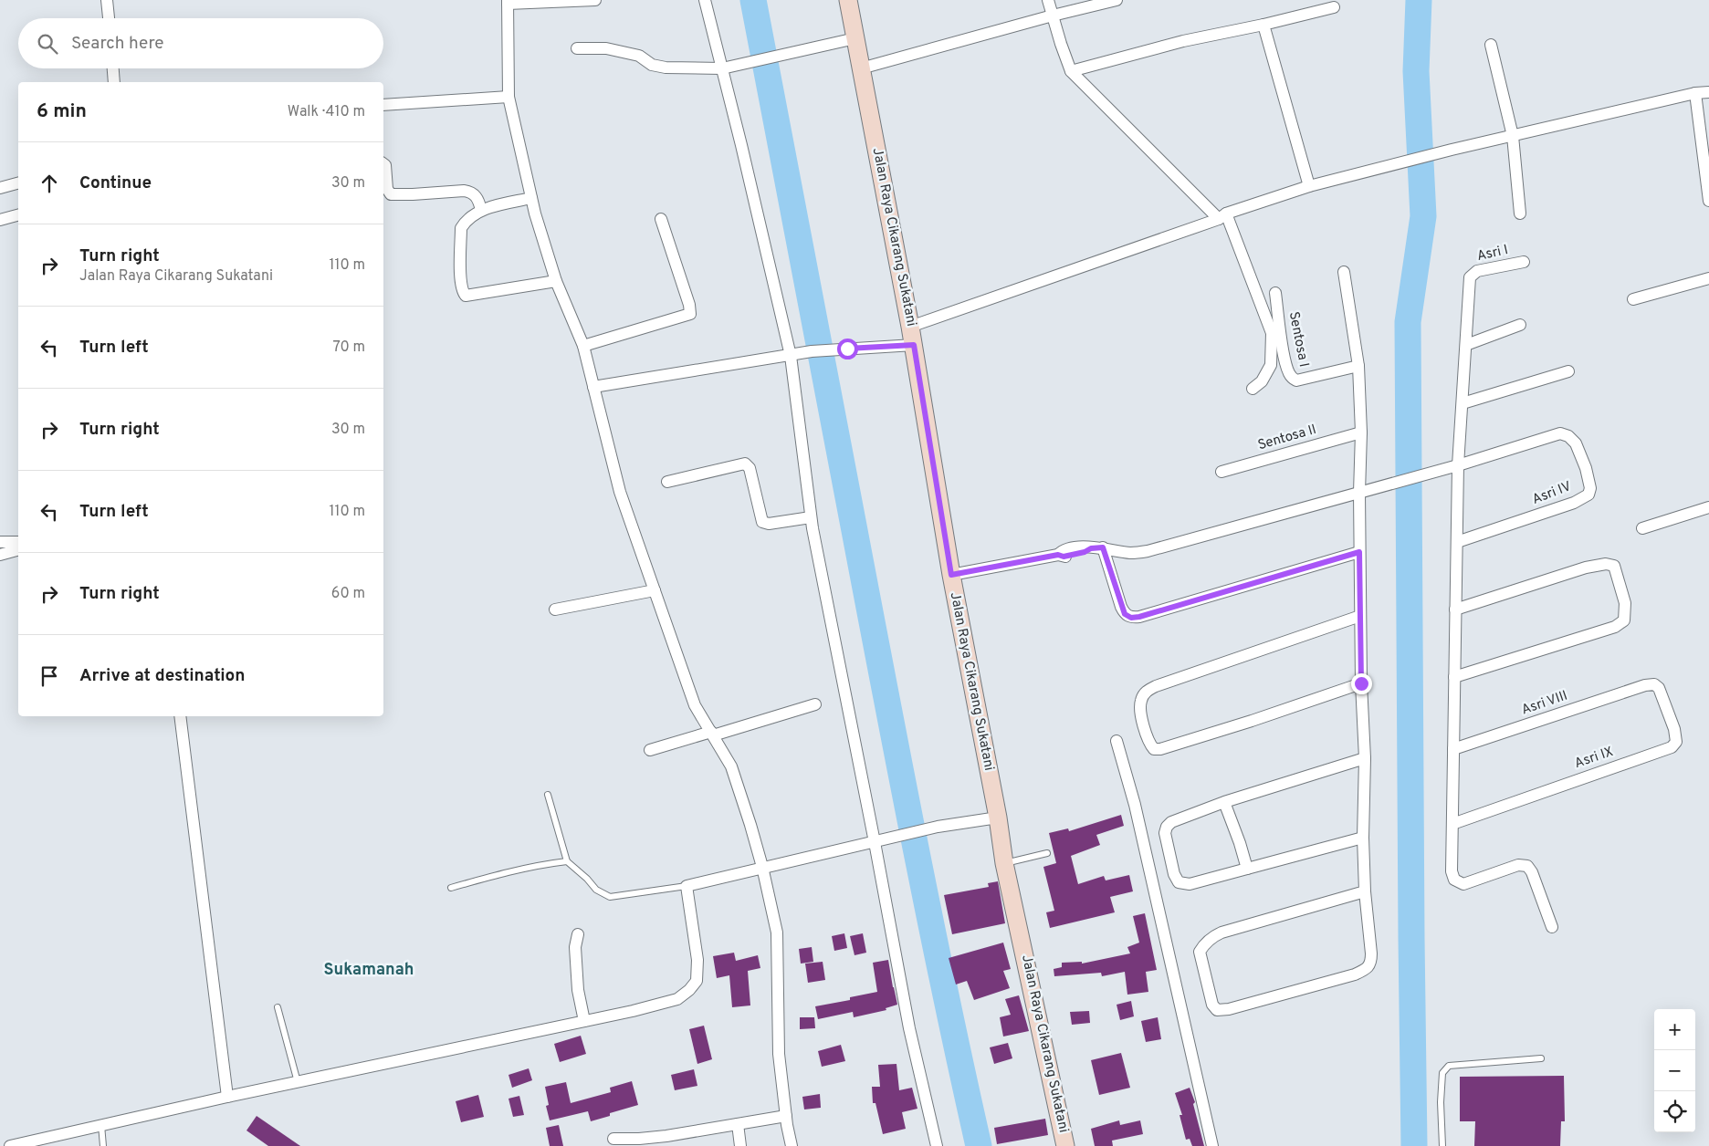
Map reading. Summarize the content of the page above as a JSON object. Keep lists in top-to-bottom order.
{
  "streets": {
    "main road": ["Jalan Raya Cikarang Sukatani"],
    "street": [
      "Asri I",
      "Sentosa I",
      "Sentosa II",
      "Asri IV",
      "Asri VIII",
      "Asri IX"
    ]
  },
  "crossings": [
    ["Asri VIII", "Asri IX"]
  ],
  "districts": ["Sukamanah"],
  "page": {
    "search": "Search here",
    "heading": ["6 min", "Walk · 410 m"],
    "list": [
      ["Continue", "30 m"],
      ["Turn right", "Jalan Raya Cikarang Sukatani", "110 m"],
      ["Turn left", "70 m"],
      ["Turn right", "30 m"],
      ["Turn left", "110 m"],
      ["Turn right", "60 m"],
      "Arrive at destination"
    ],
    "map_buttons": ["+", "−"]
  }
}
